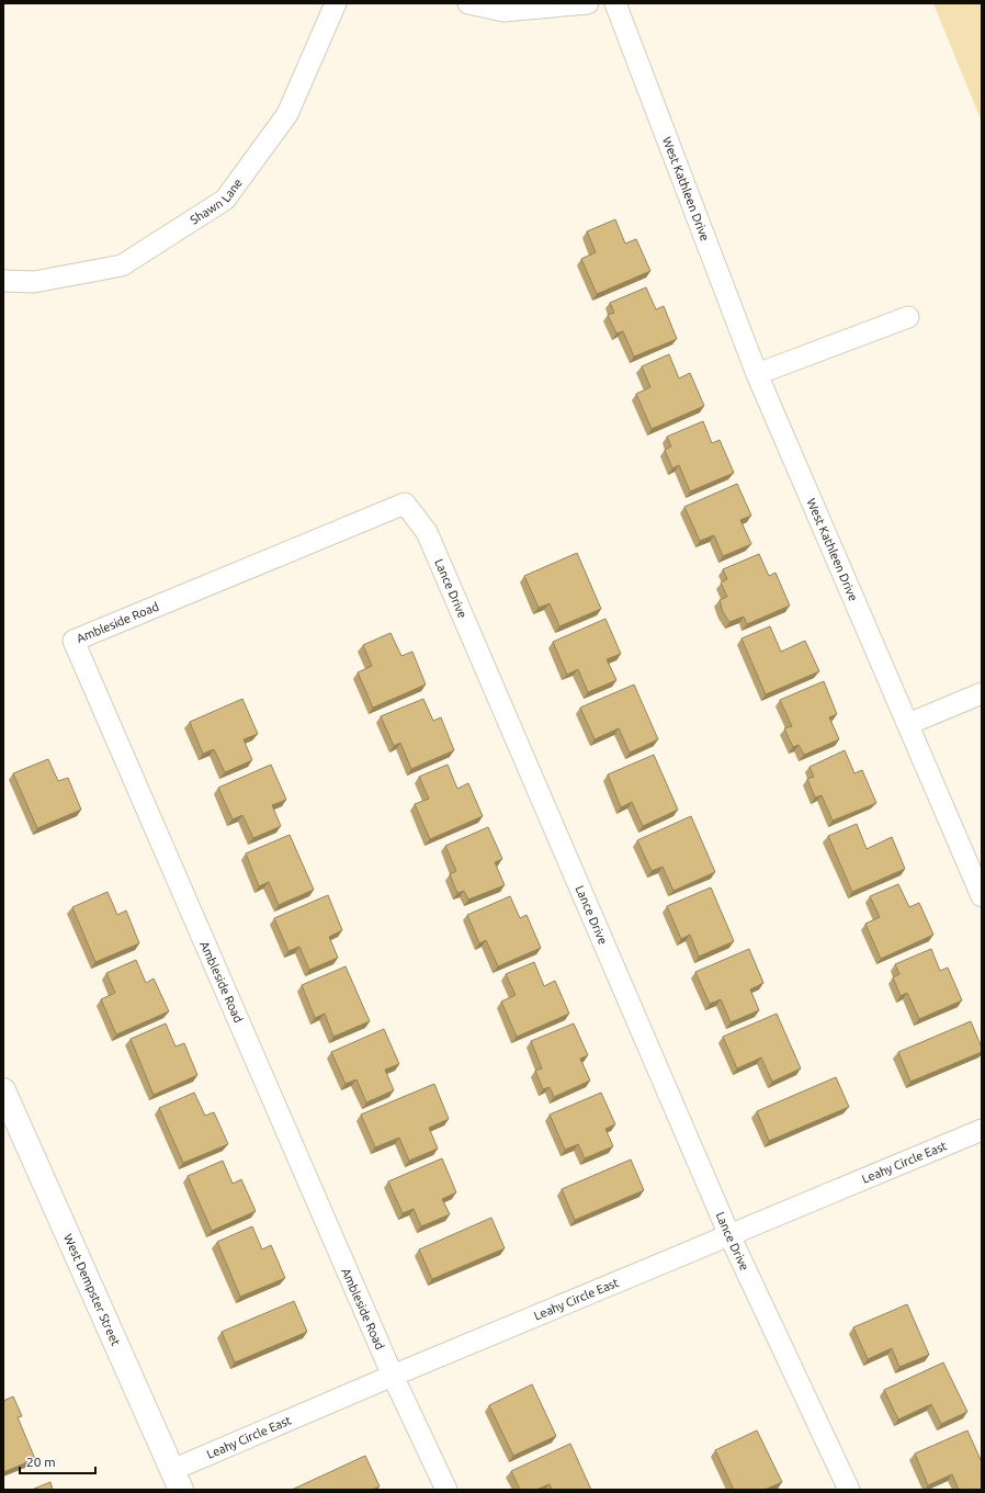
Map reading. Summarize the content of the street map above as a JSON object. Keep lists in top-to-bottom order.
{
  "streets": {
    "main road": ["West Dempster Street"],
    "street": [
      "West Kathleen Drive",
      "Shawn Lane",
      "Lance Drive",
      "Ambleside Road",
      "Leahy Circle East"
    ]
  },
  "crossings": [
    ["Lance Drive", "Ambleside Road"],
    ["Lance Drive", "Leahy Circle East"],
    ["Ambleside Road", "Leahy Circle East"],
    ["Leahy Circle East", "West Dempster Street"]
  ],
  "scale_bar": "20 m"
}
